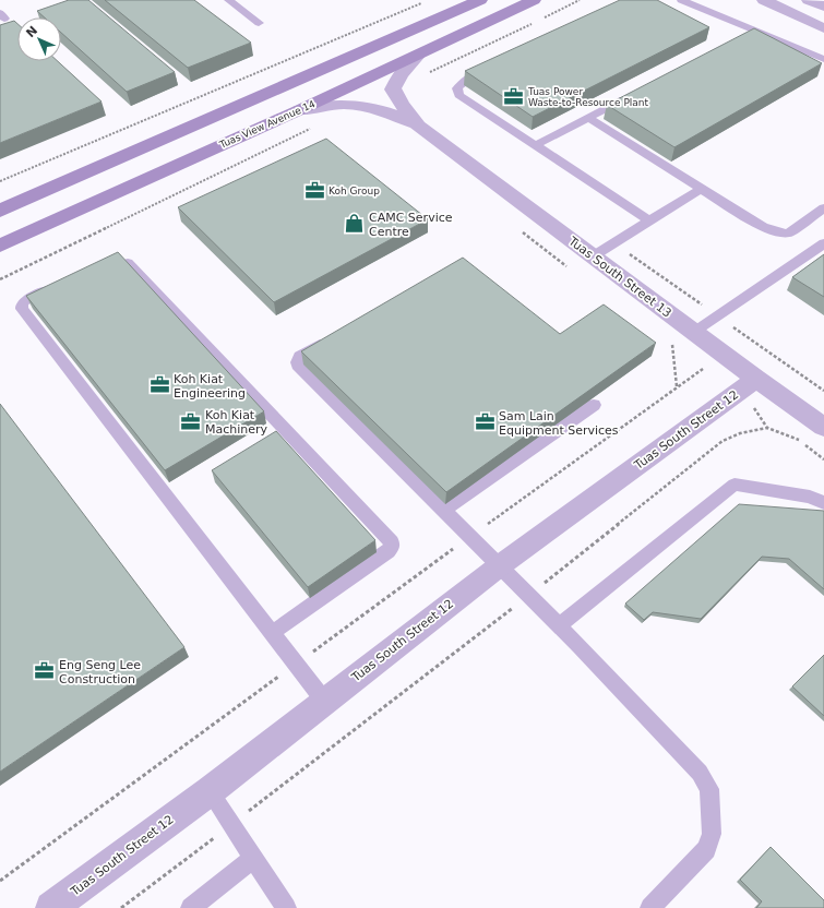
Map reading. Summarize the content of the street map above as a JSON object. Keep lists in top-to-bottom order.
{
  "streets": {
    "street": ["Tuas View Avenue 14", "Tuas South Street 13", "Tuas South Street 12"]
  },
  "crossings": [
    ["Tuas View Avenue 14", "Tuas South Street 13"],
    ["Tuas South Street 13", "Tuas South Street 12"]
  ],
  "places": {
    "office": [
      "Tuas Power Waste-to-Resource Plant",
      "Koh Group",
      "Koh Kiat Engineering",
      "Koh Kiat Machinery",
      "Sam Lain Equipment Services",
      "Eng Seng Lee Construction"
    ],
    "shop": ["CAMC Service Centre"]
  },
  "north": "top left"
}
